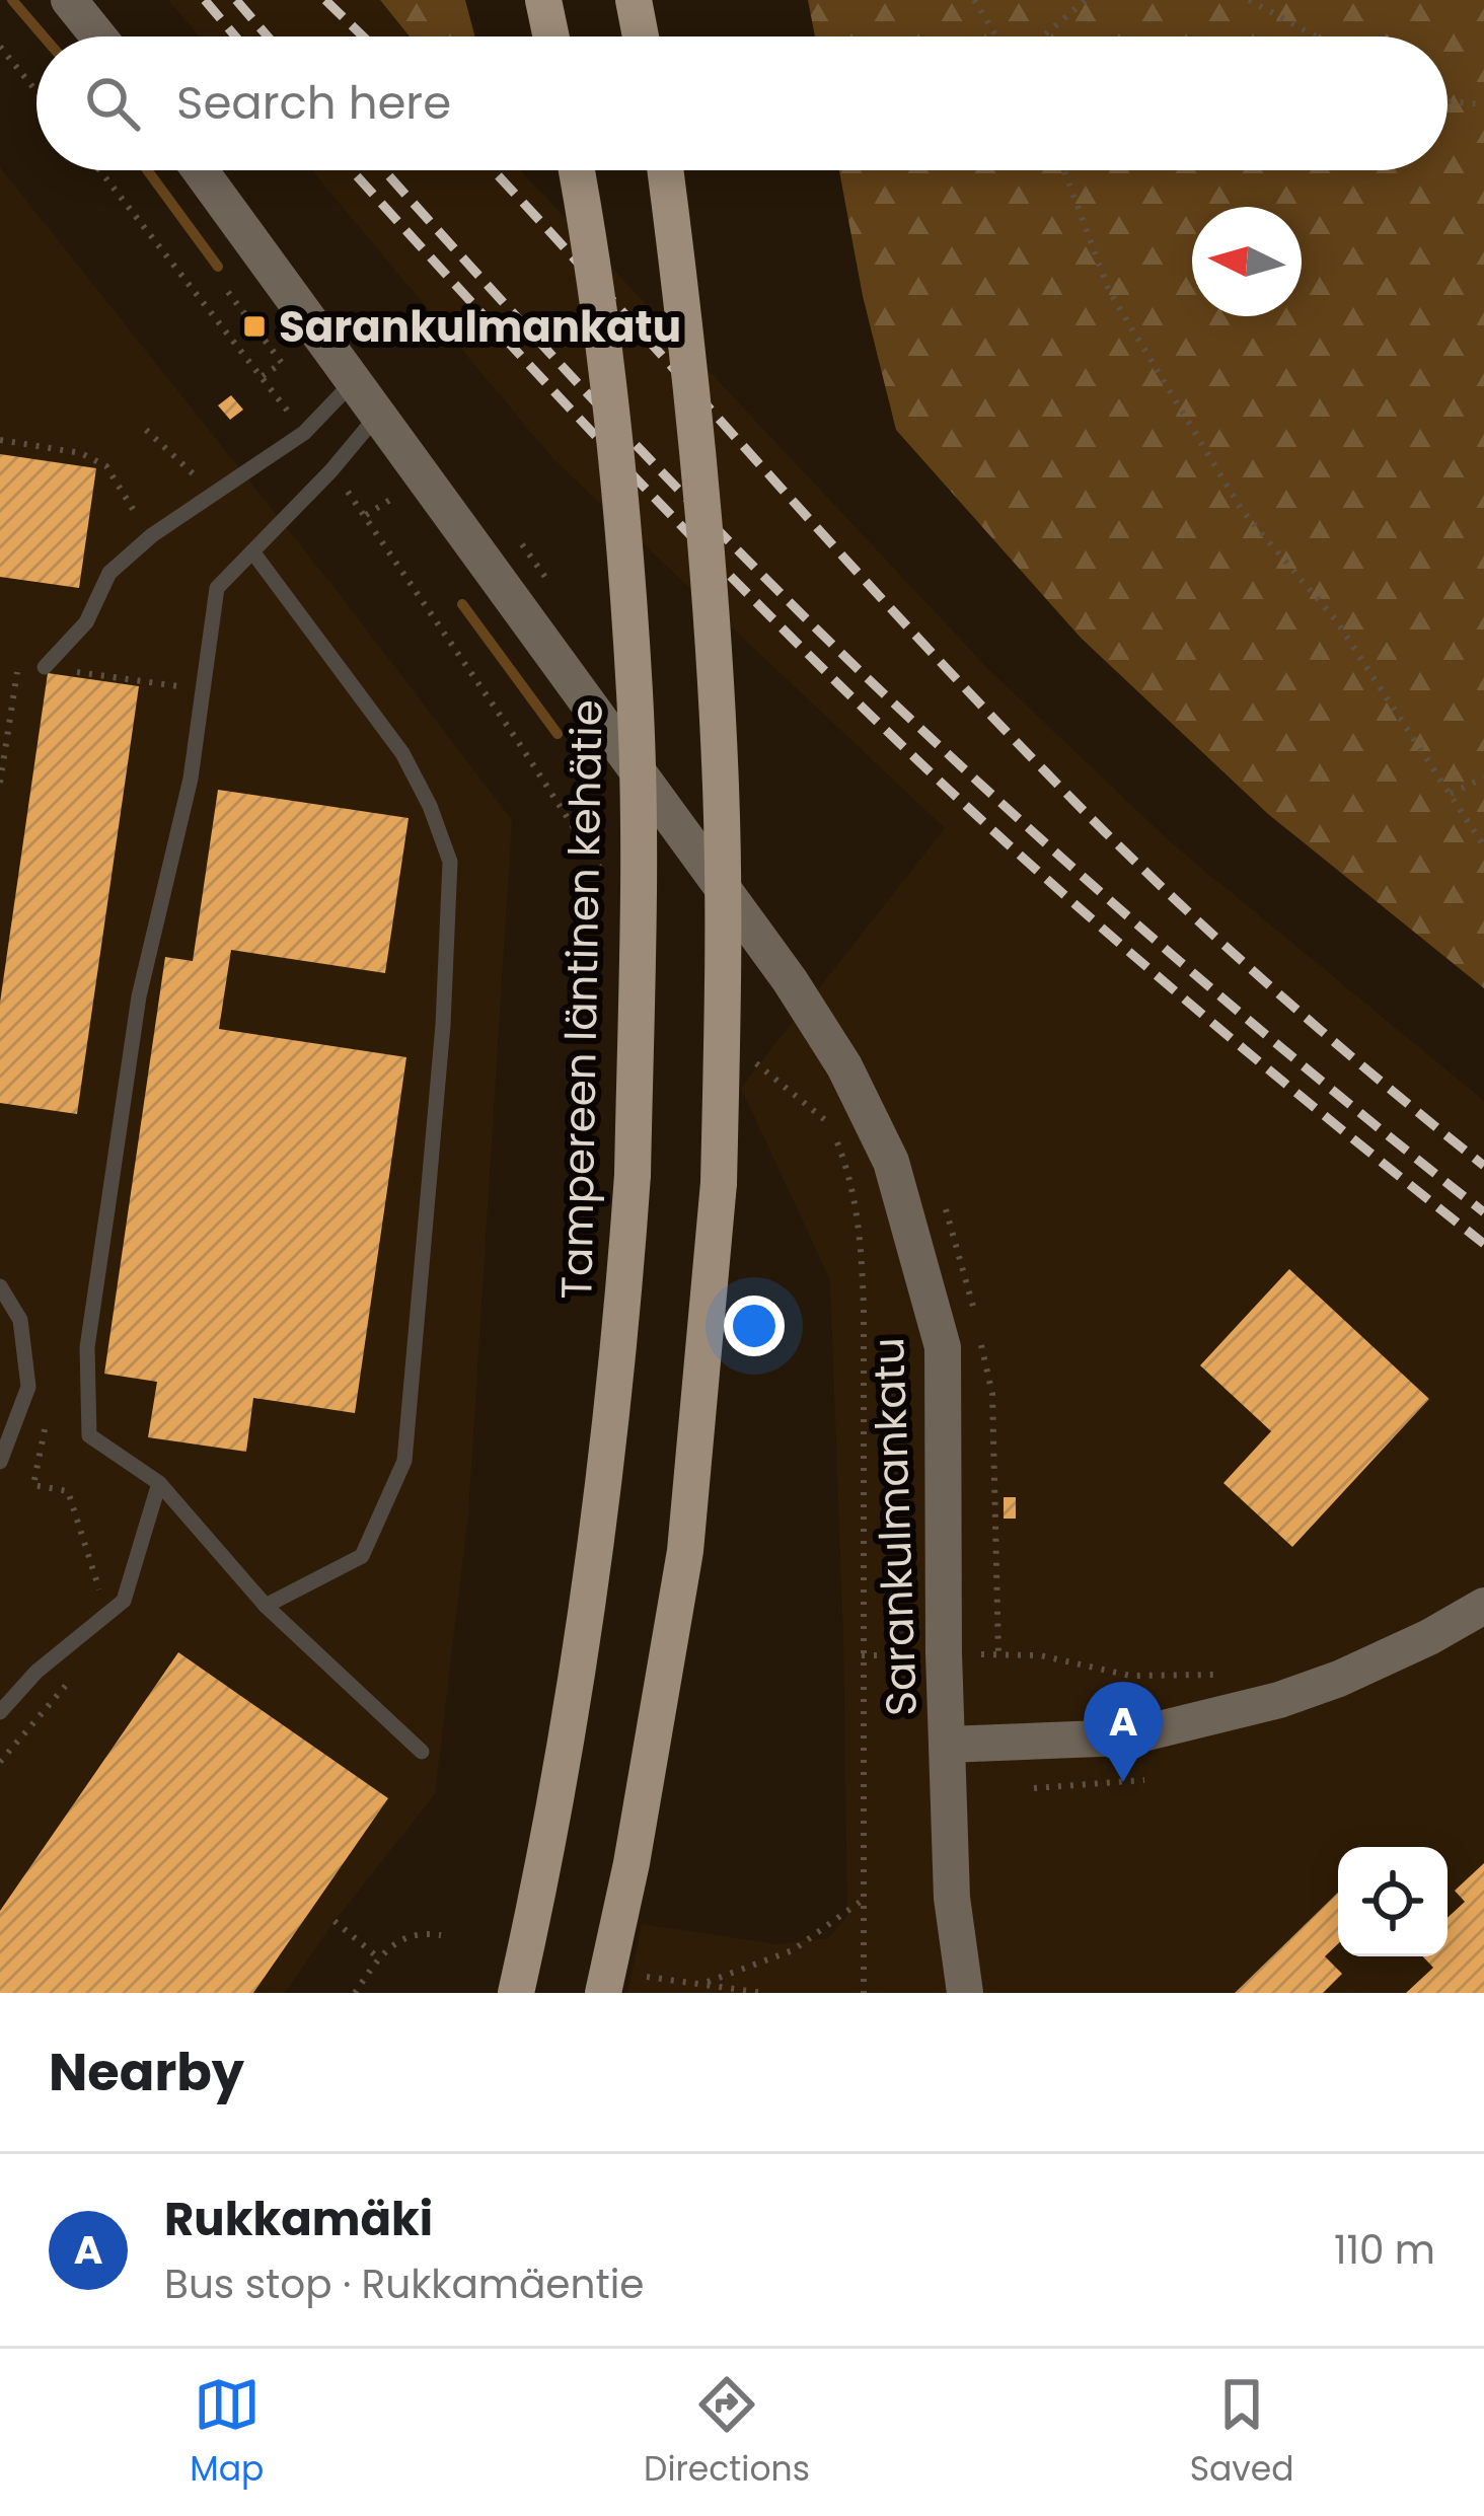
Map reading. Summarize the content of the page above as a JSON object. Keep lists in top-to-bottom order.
{
  "streets": {
    "highway": ["Tampereen läntinen kehätie"],
    "main road": ["Sarankulmankatu"]
  },
  "places": {
    "transit": ["Sarankulmankatu"]
  },
  "north": "left",
  "page": {
    "search": "Search here",
    "pins": "A",
    "heading": "Nearby",
    "list": [
      {
        "mark": "A",
        "name": "Rukkamäki",
        "note": "Bus stop · Rukkamäentie",
        "value": "110 m"
      }
    ],
    "nav": ["Map", "Directions", "Saved"]
  }
}
